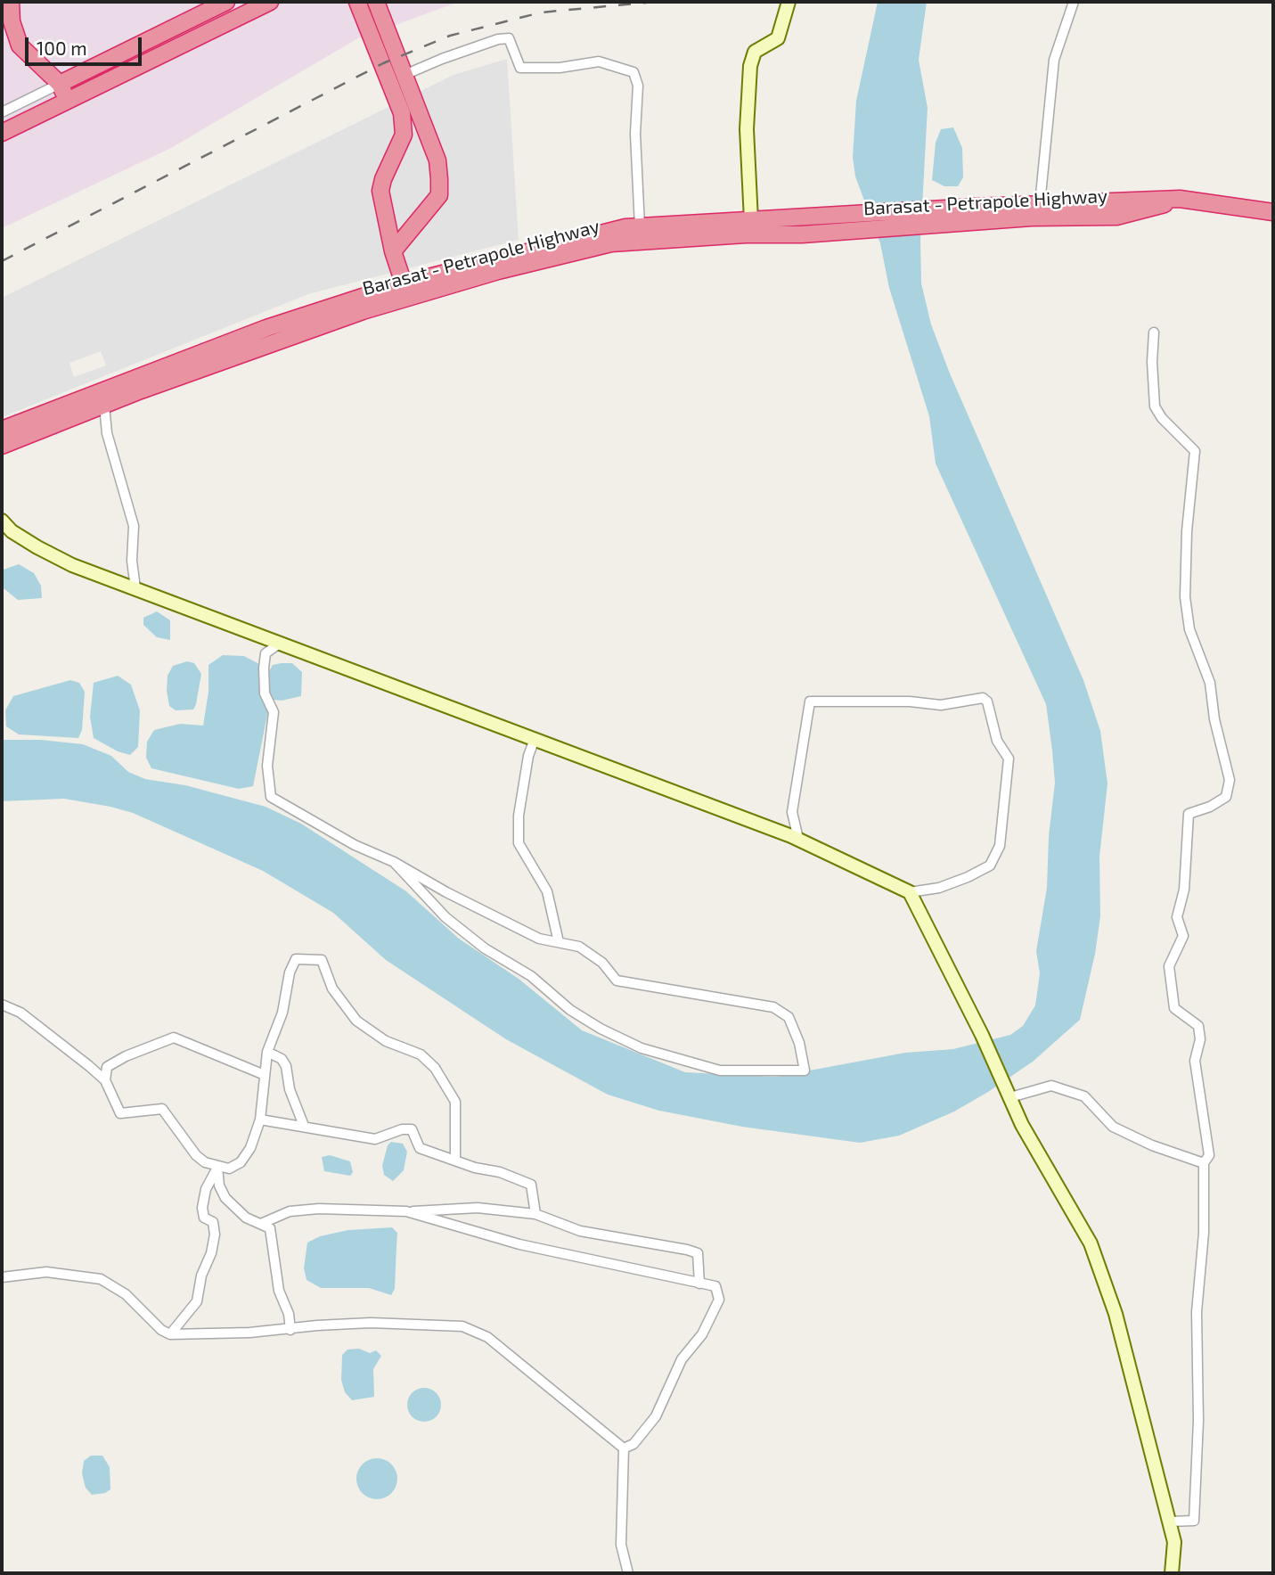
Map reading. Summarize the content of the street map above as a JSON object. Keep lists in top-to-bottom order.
{
  "streets": {
    "highway": ["Barasat - Petrapole Highway"]
  },
  "scale_bar": "100 m"
}
